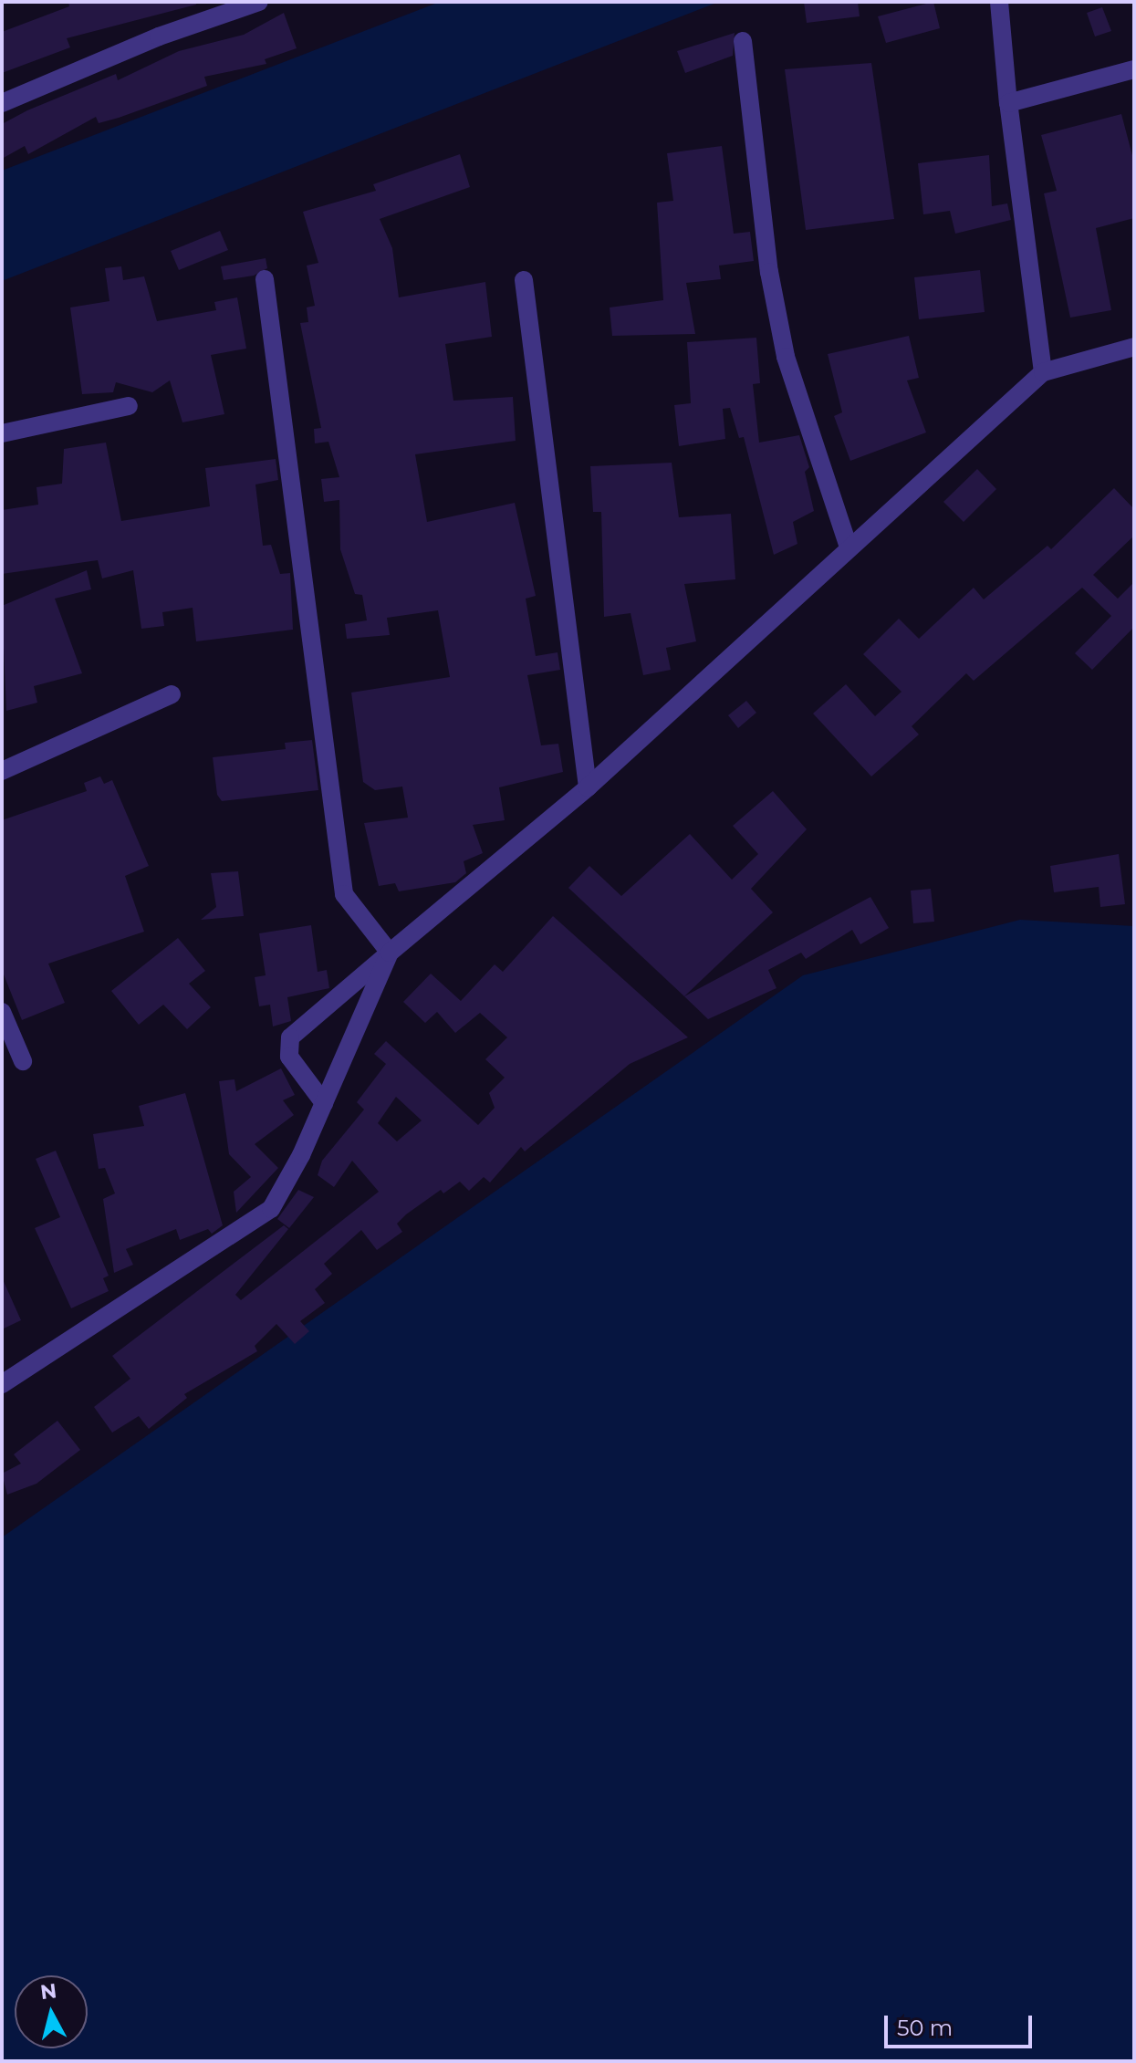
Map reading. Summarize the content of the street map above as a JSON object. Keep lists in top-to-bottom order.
{
  "scale_bar": "50 m",
  "north": "top"
}
